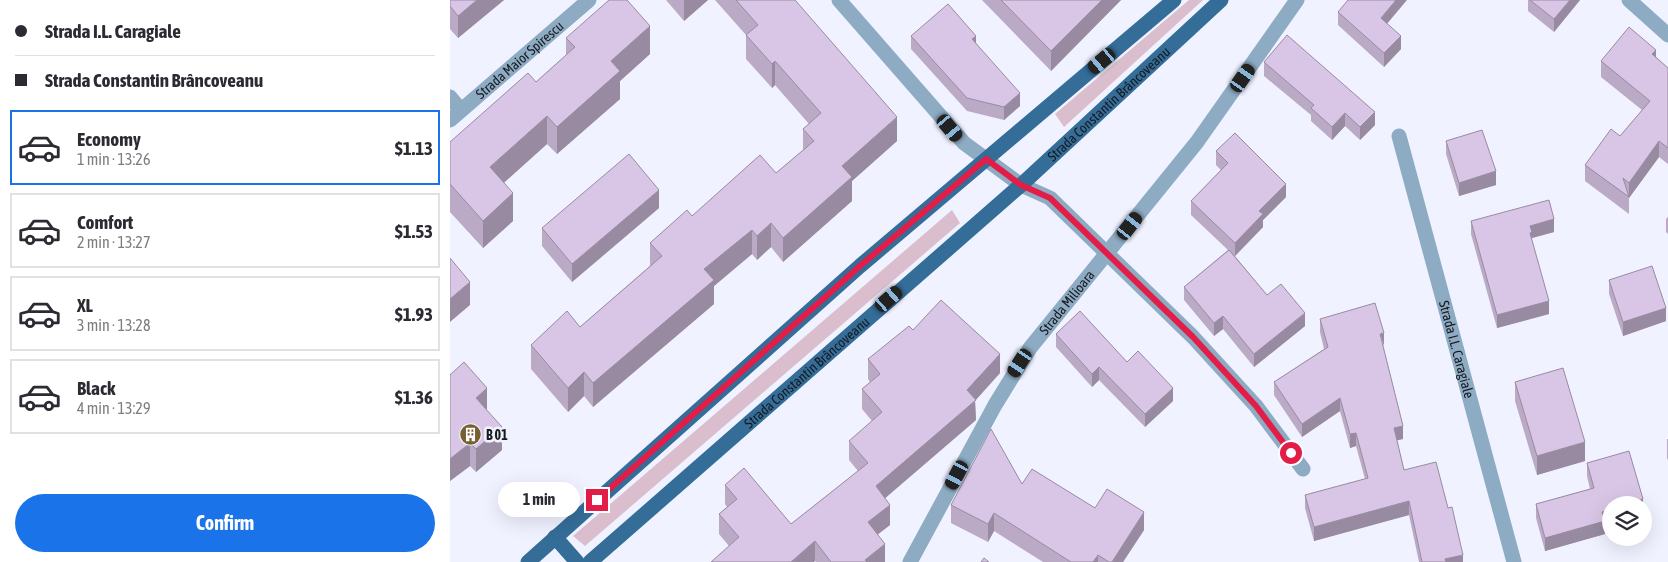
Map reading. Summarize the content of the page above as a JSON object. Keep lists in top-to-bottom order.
{
  "streets": {
    "main road": ["Strada Constantin Brâncoveanu"],
    "street": ["Strada Maior Spirescu", "Strada Milioara", "Strada I.L. Caragiale"]
  },
  "places": {
    "building": ["B 01"]
  },
  "page": {
    "banner": ["Strada I.L. Caragiale", "Strada Constantin Brâncoveanu"],
    "list": [
      {
        "name": "Economy",
        "note": "1 min · 13:26",
        "value": "$1.13"
      },
      {
        "name": "Comfort",
        "note": "2 min · 13:27",
        "value": "$1.53"
      },
      {
        "name": "XL",
        "note": "3 min · 13:28",
        "value": "$1.93"
      },
      {
        "name": "Black",
        "note": "4 min · 13:29",
        "value": "$1.36"
      }
    ],
    "bubble": "1 min",
    "buttons": "Confirm"
  }
}
